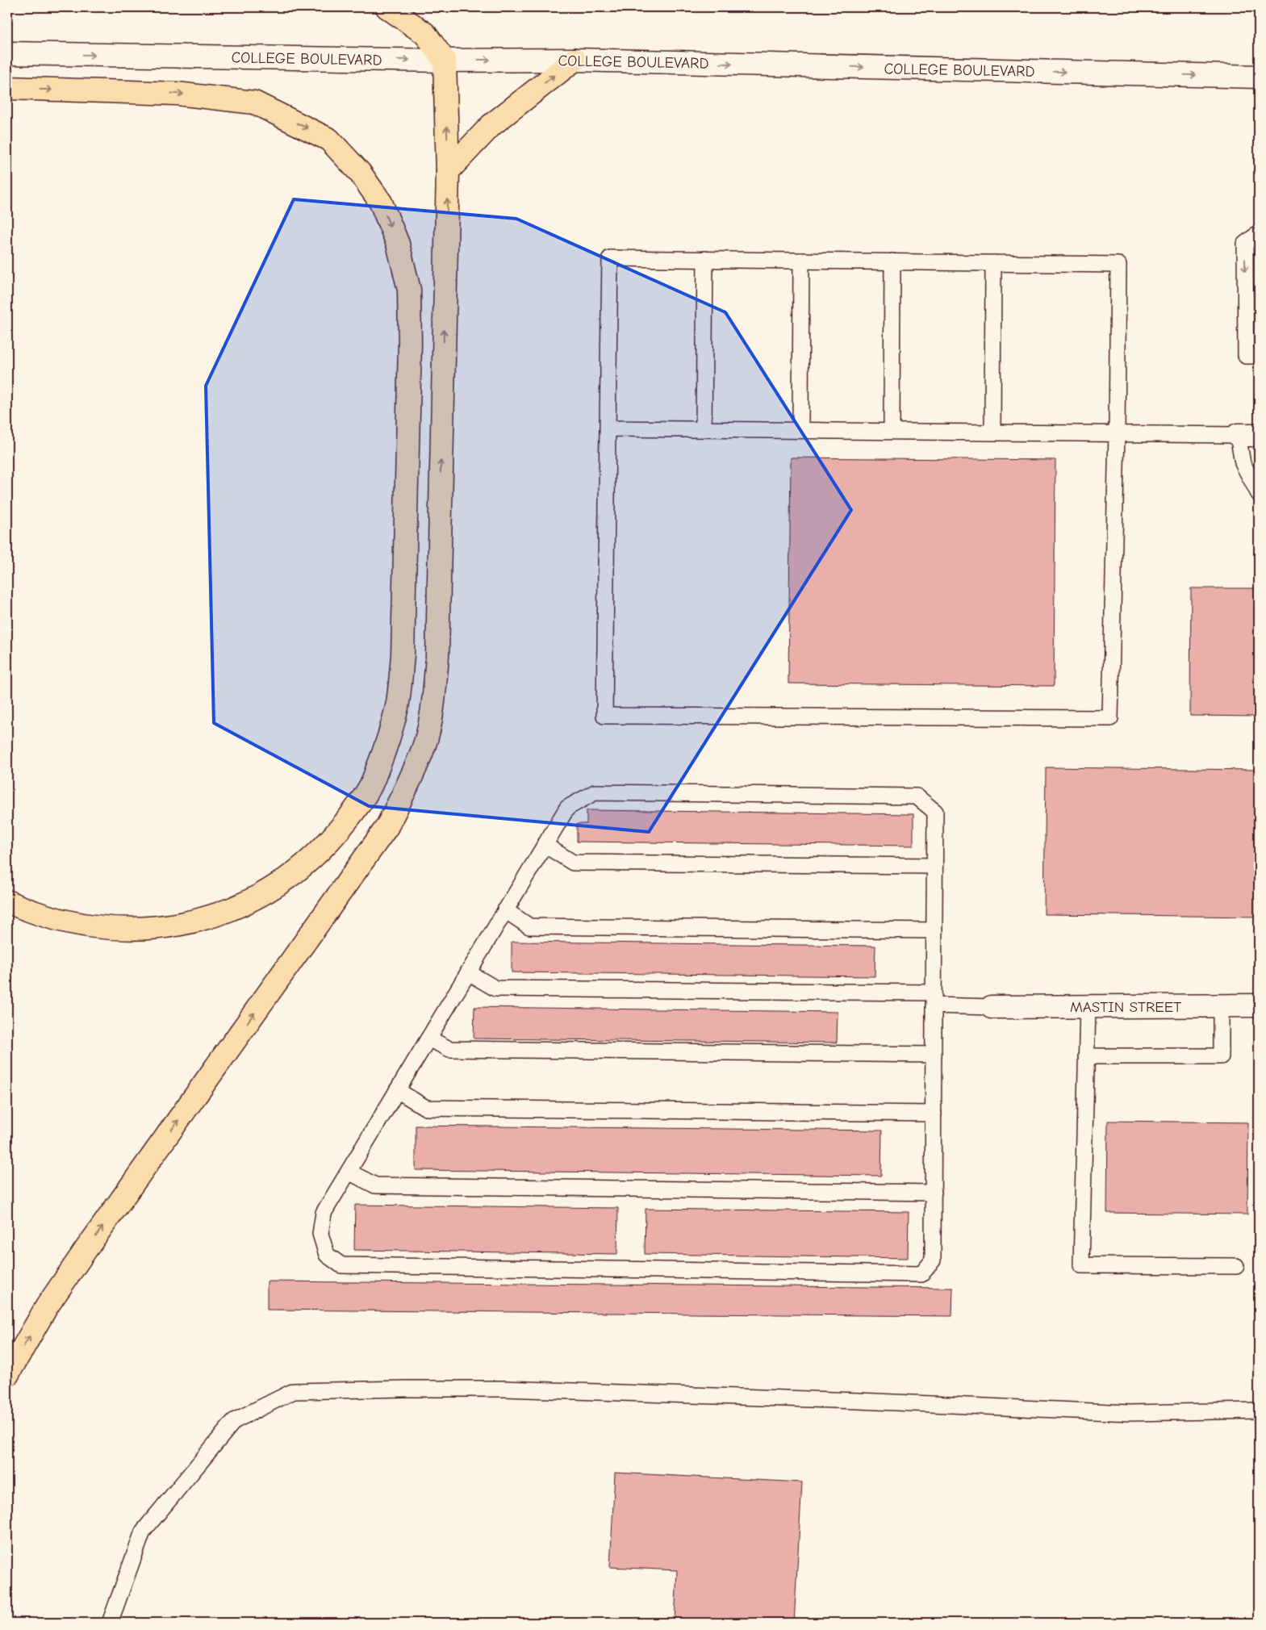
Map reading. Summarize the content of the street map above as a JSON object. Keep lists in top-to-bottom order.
{
  "streets": {
    "main road": ["COLLEGE BOULEVARD", "MASTIN STREET"]
  },
  "one_way": ["COLLEGE BOULEVARD"]
}
